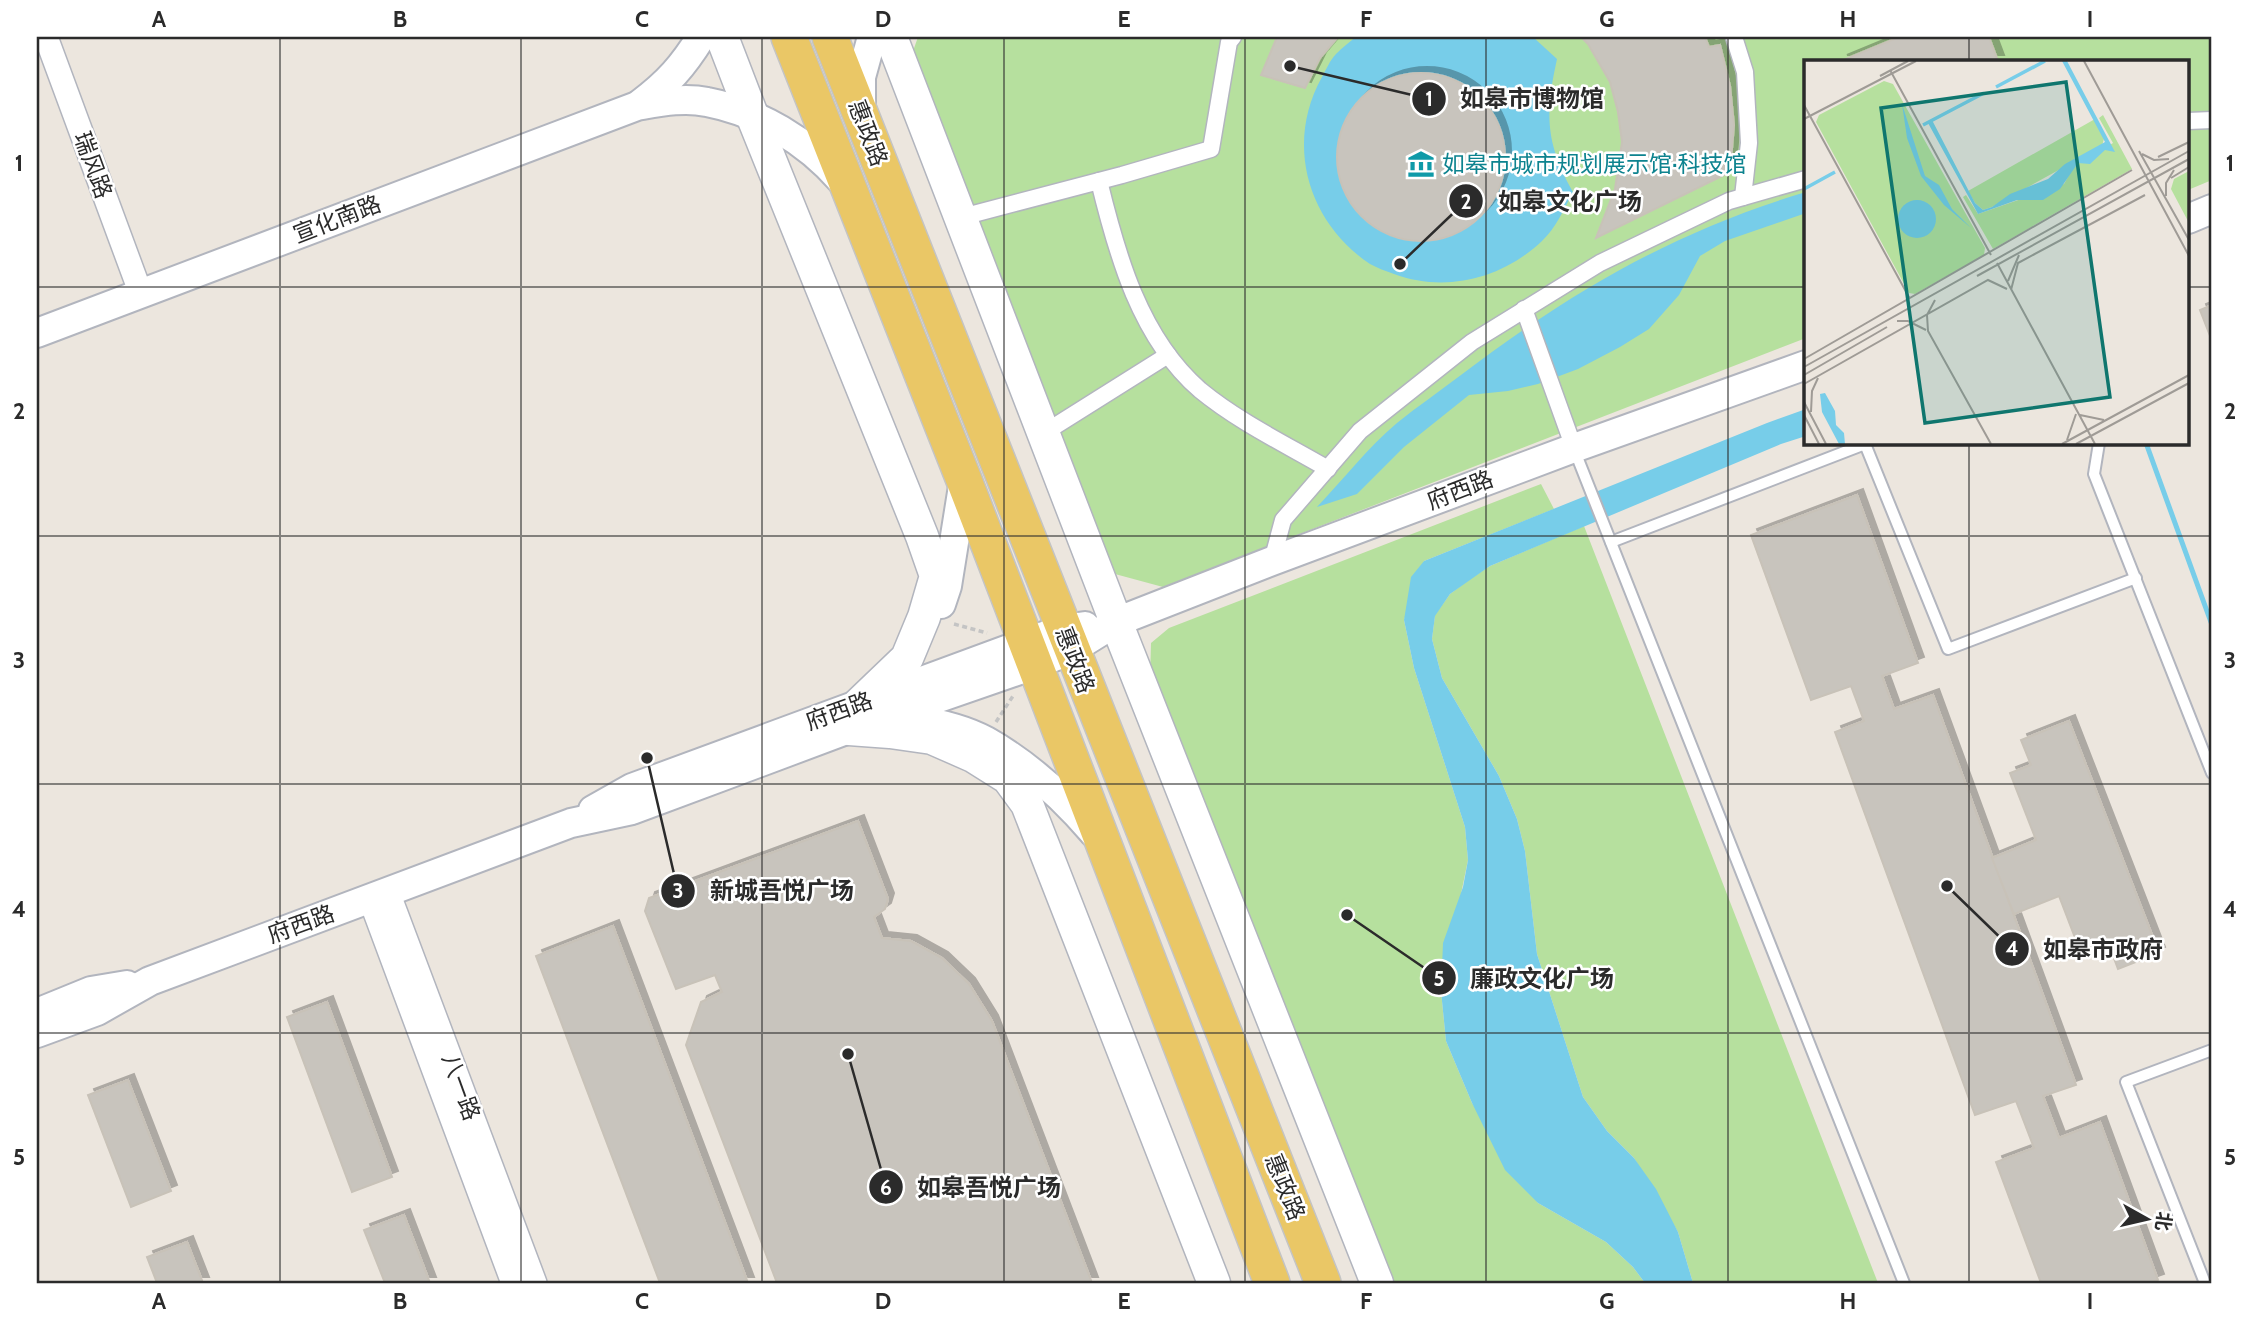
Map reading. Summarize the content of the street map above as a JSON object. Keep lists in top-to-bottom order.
{
  "streets": {
    "main road": ["惠政路"],
    "street": [
      "瑞风路",
      "宣化南路",
      "府西路",
      "八一路"
    ]
  },
  "crossings": [
    ["惠政路", "府西路"],
    ["瑞风路", "宣化南路"],
    ["府西路", "八一路"]
  ],
  "places": {
    "other": [
      "如皋市博物馆",
      "如皋文化广场",
      "新城吾悦广场",
      "如皋市政府",
      "廉政文化广场",
      "如皋吾悦广场"
    ],
    "museum": ["如皋市城市规划展示馆·科技馆"]
  },
  "north": "right",
  "grid": {
    "columns": [
      "A",
      "B",
      "C",
      "D",
      "E",
      "F",
      "G",
      "H",
      "I"
    ],
    "rows": [
      "1",
      "2",
      "3",
      "4",
      "5"
    ]
  }
}
